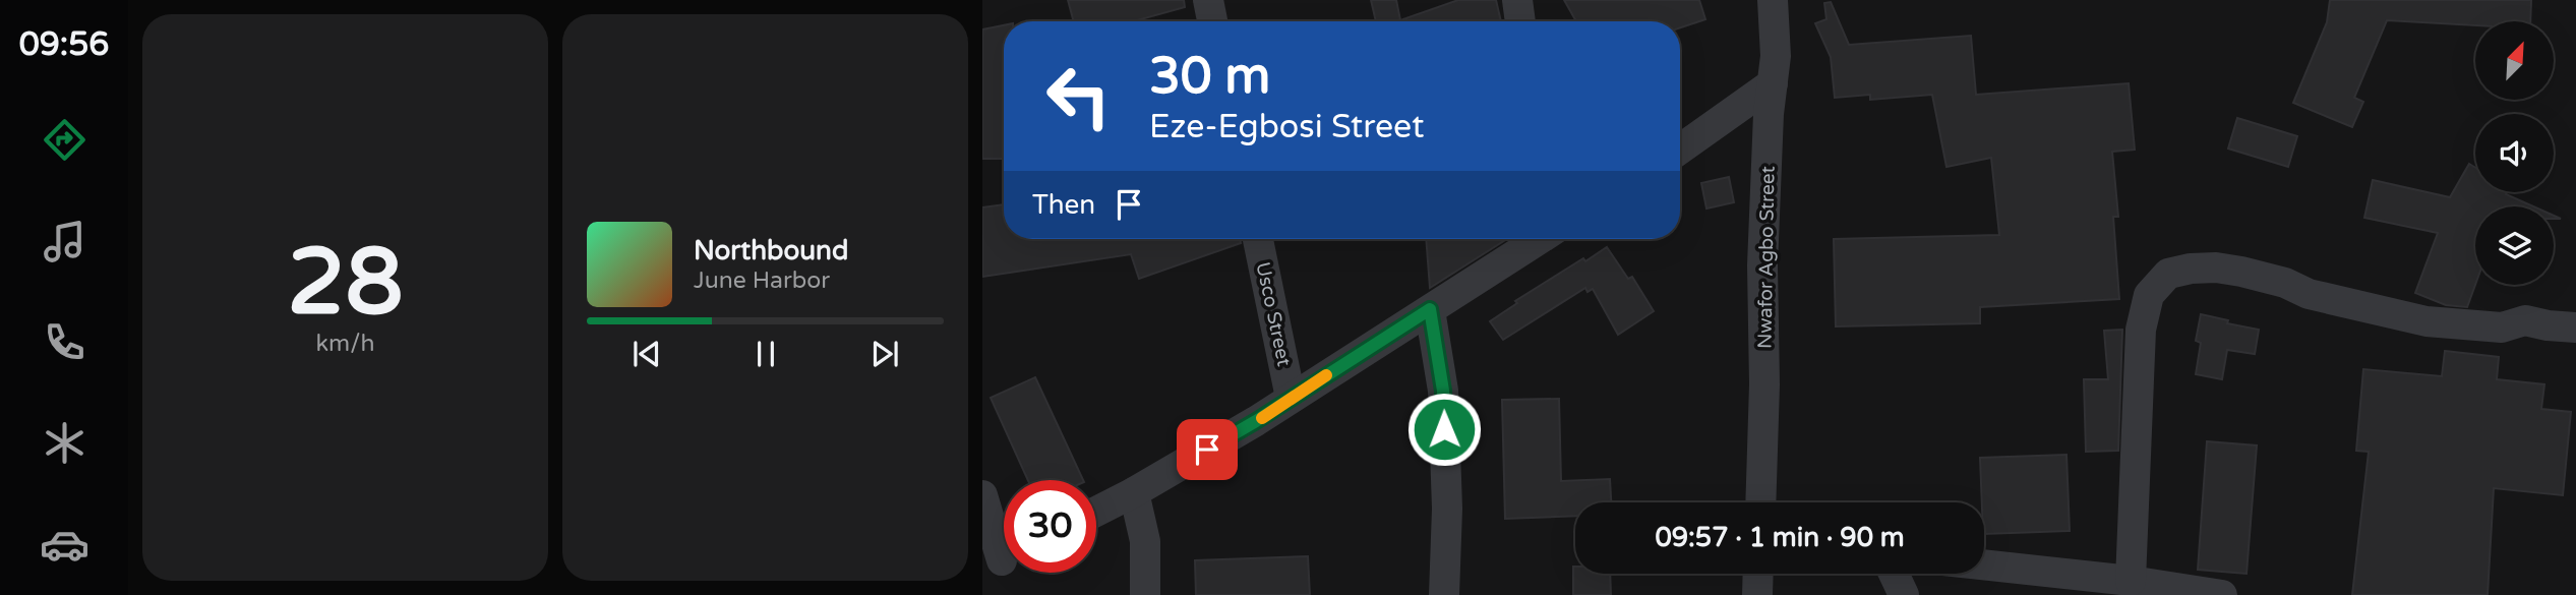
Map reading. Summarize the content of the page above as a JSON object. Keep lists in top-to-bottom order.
{
  "streets": {
    "street": ["Nwafor Agbo Street", "Usco Street"]
  },
  "north": "top right",
  "page": {
    "tabs": "09:56",
    "tile": ["28", "km/h"],
    "turn": ["30 m", "Eze-Egbosi Street"],
    "then": "Then",
    "song": ["Northbound", "June Harbor"],
    "limit": "30",
    "trip": "09:57 · 1 min · 90 m"
  }
}
